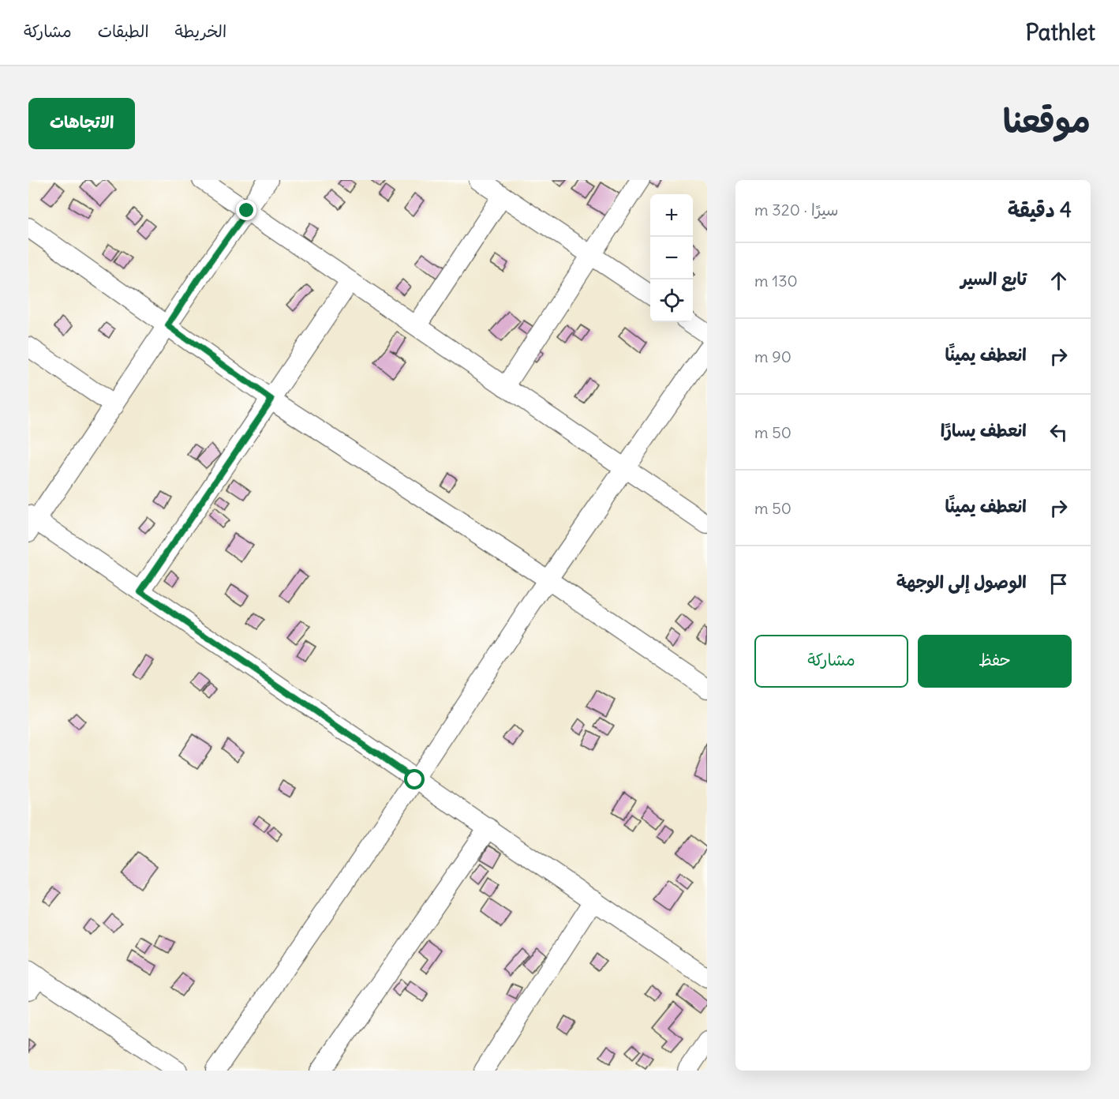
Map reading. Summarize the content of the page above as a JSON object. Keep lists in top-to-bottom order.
{
  "page": {
    "header": "Pathlet",
    "nav": ["الخريطة", "الطبقات", "مشاركة"],
    "title": "موقعنا",
    "buttons": [
      "الاتجاهات",
      ["حفظ", "مشاركة"]
    ],
    "heading": ["4 دقيقة", "سيرًا · 320 m"],
    "map_buttons": ["+", "−"],
    "list": [
      ["تابع السير", "130 m"],
      ["انعطف يمينًا", "90 m"],
      ["انعطف يسارًا", "50 m"],
      ["انعطف يمينًا", "50 m"],
      "الوصول إلى الوجهة"
    ]
  }
}
